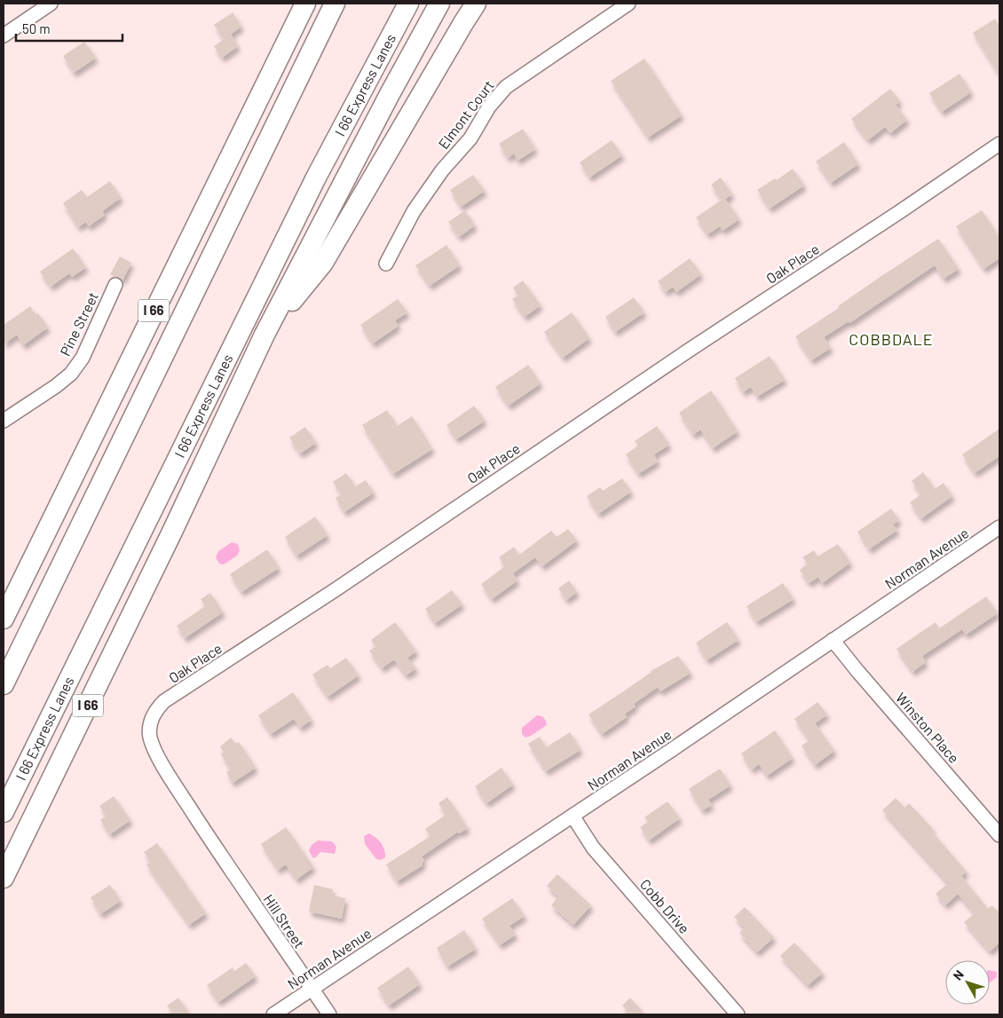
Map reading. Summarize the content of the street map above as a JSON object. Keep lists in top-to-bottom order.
{
  "streets": {
    "highway": ["I 66 Express Lanes", "I 66"],
    "street": [
      "Elmont Court",
      "Oak Place",
      "Pine Street",
      "Norman Avenue",
      "Winston Place",
      "Cobb Drive",
      "Hill Street"
    ]
  },
  "crossings": [
    ["Oak Place", "Hill Street"],
    ["Norman Avenue", "Winston Place"],
    ["Norman Avenue", "Cobb Drive"],
    ["Norman Avenue", "Hill Street"]
  ],
  "districts": ["COBBDALE"],
  "scale_bar": "50 m",
  "north": "top left"
}
